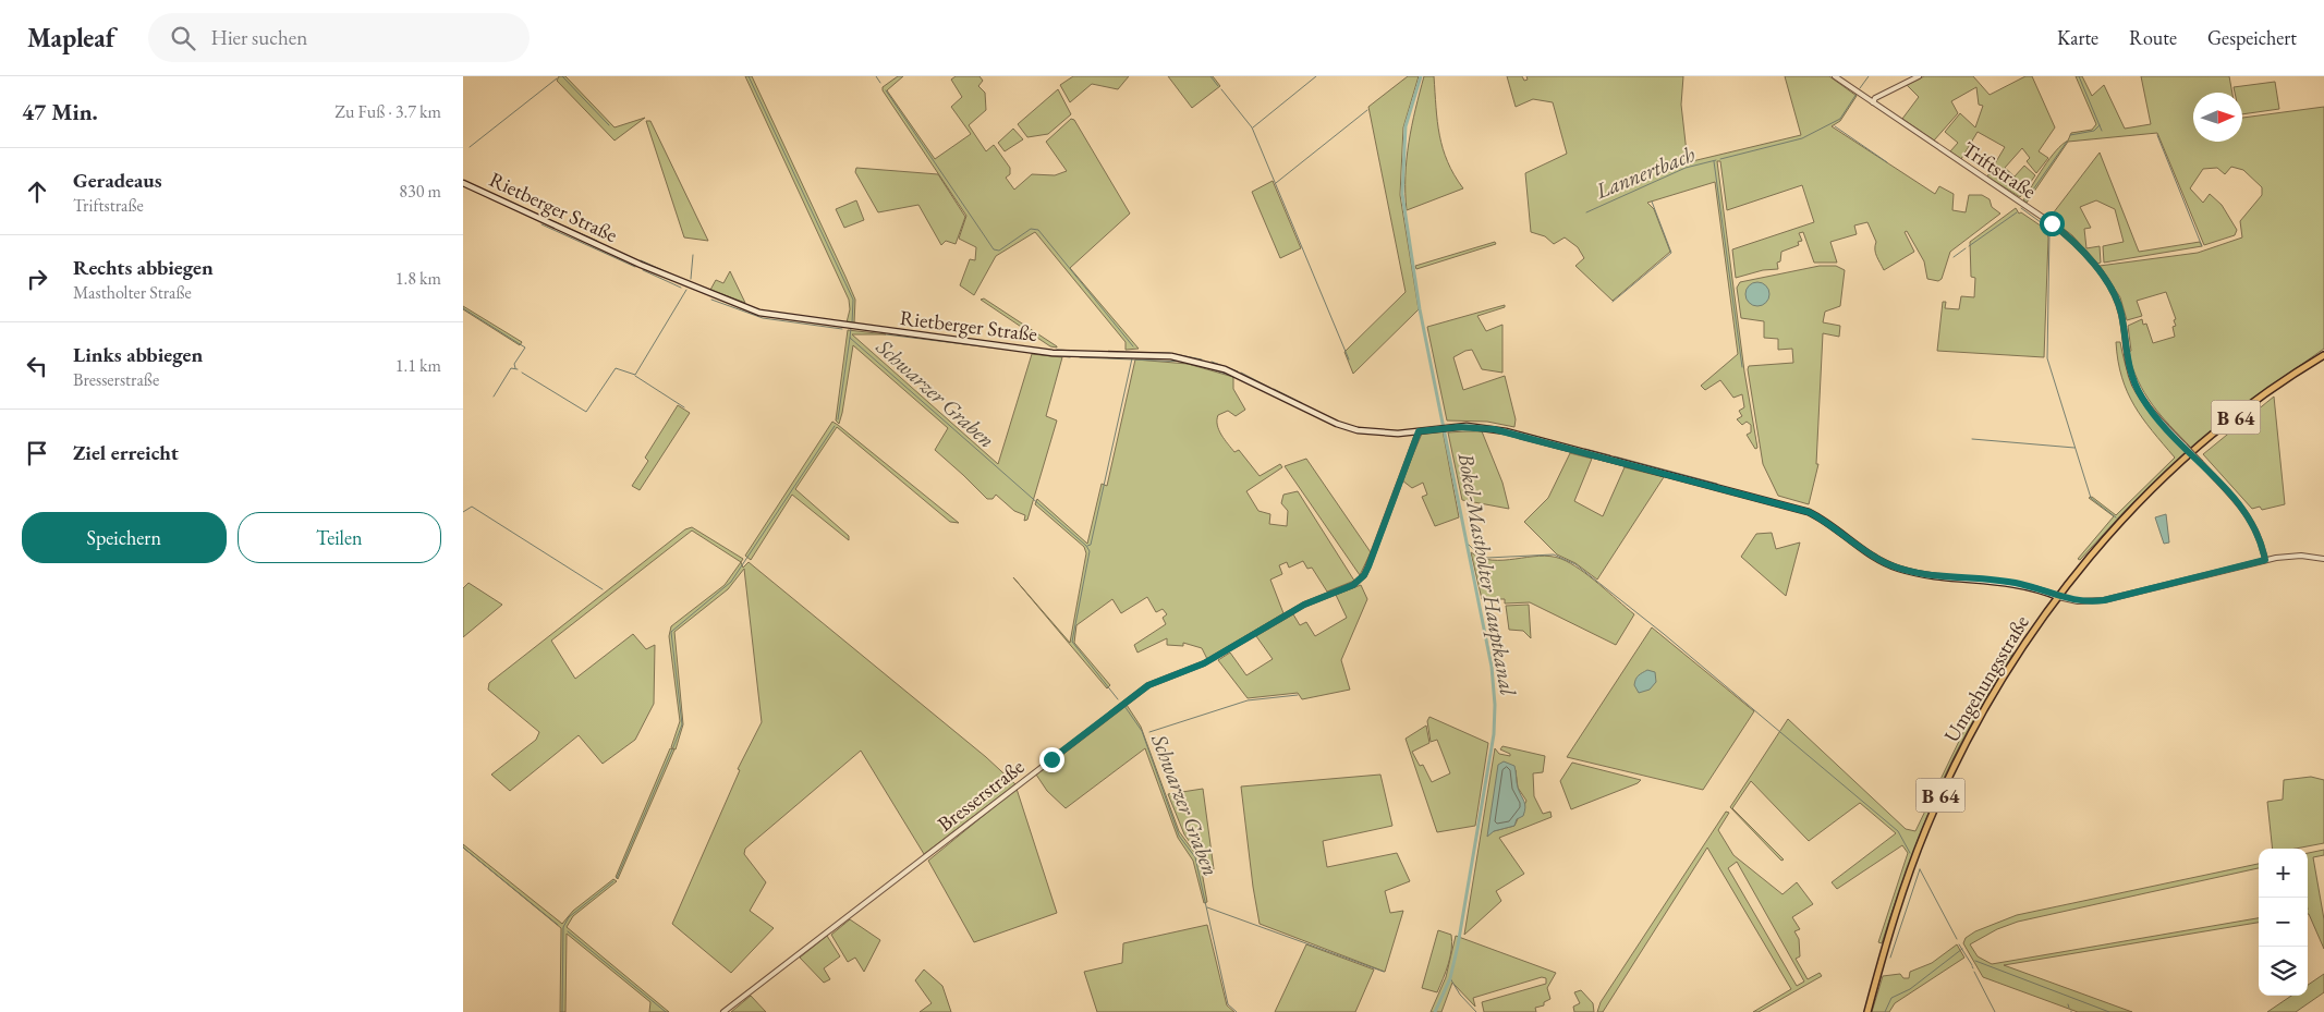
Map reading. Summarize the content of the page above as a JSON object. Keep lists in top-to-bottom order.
{
  "streets": {
    "main road": ["Rietberger Straße", "B 64", "Umgehungsstraße"],
    "street": ["Triftstraße", "Bresserstraße"]
  },
  "crossings": [
    ["Rietberger Straße", "Umgehungsstraße"],
    ["Rietberger Straße", "Bresserstraße"]
  ],
  "water": ["Lannertbach", "Schwarzer Graben", "Bokel-Mastholter Hauptkanal"],
  "north": "right",
  "page": {
    "header": "Mapleaf",
    "search": "Hier suchen",
    "nav": ["Karte", "Route", "Gespeichert"],
    "heading": ["47 Min.", "Zu Fuß · 3.7 km"],
    "list": [
      ["Geradeaus", "Triftstraße", "830 m"],
      ["Rechts abbiegen", "Mastholter Straße", "1.8 km"],
      ["Links abbiegen", "Bresserstraße", "1.1 km"],
      "Ziel erreicht"
    ],
    "buttons": ["Speichern", "Teilen"],
    "map_buttons": ["+", "−"]
  }
}
